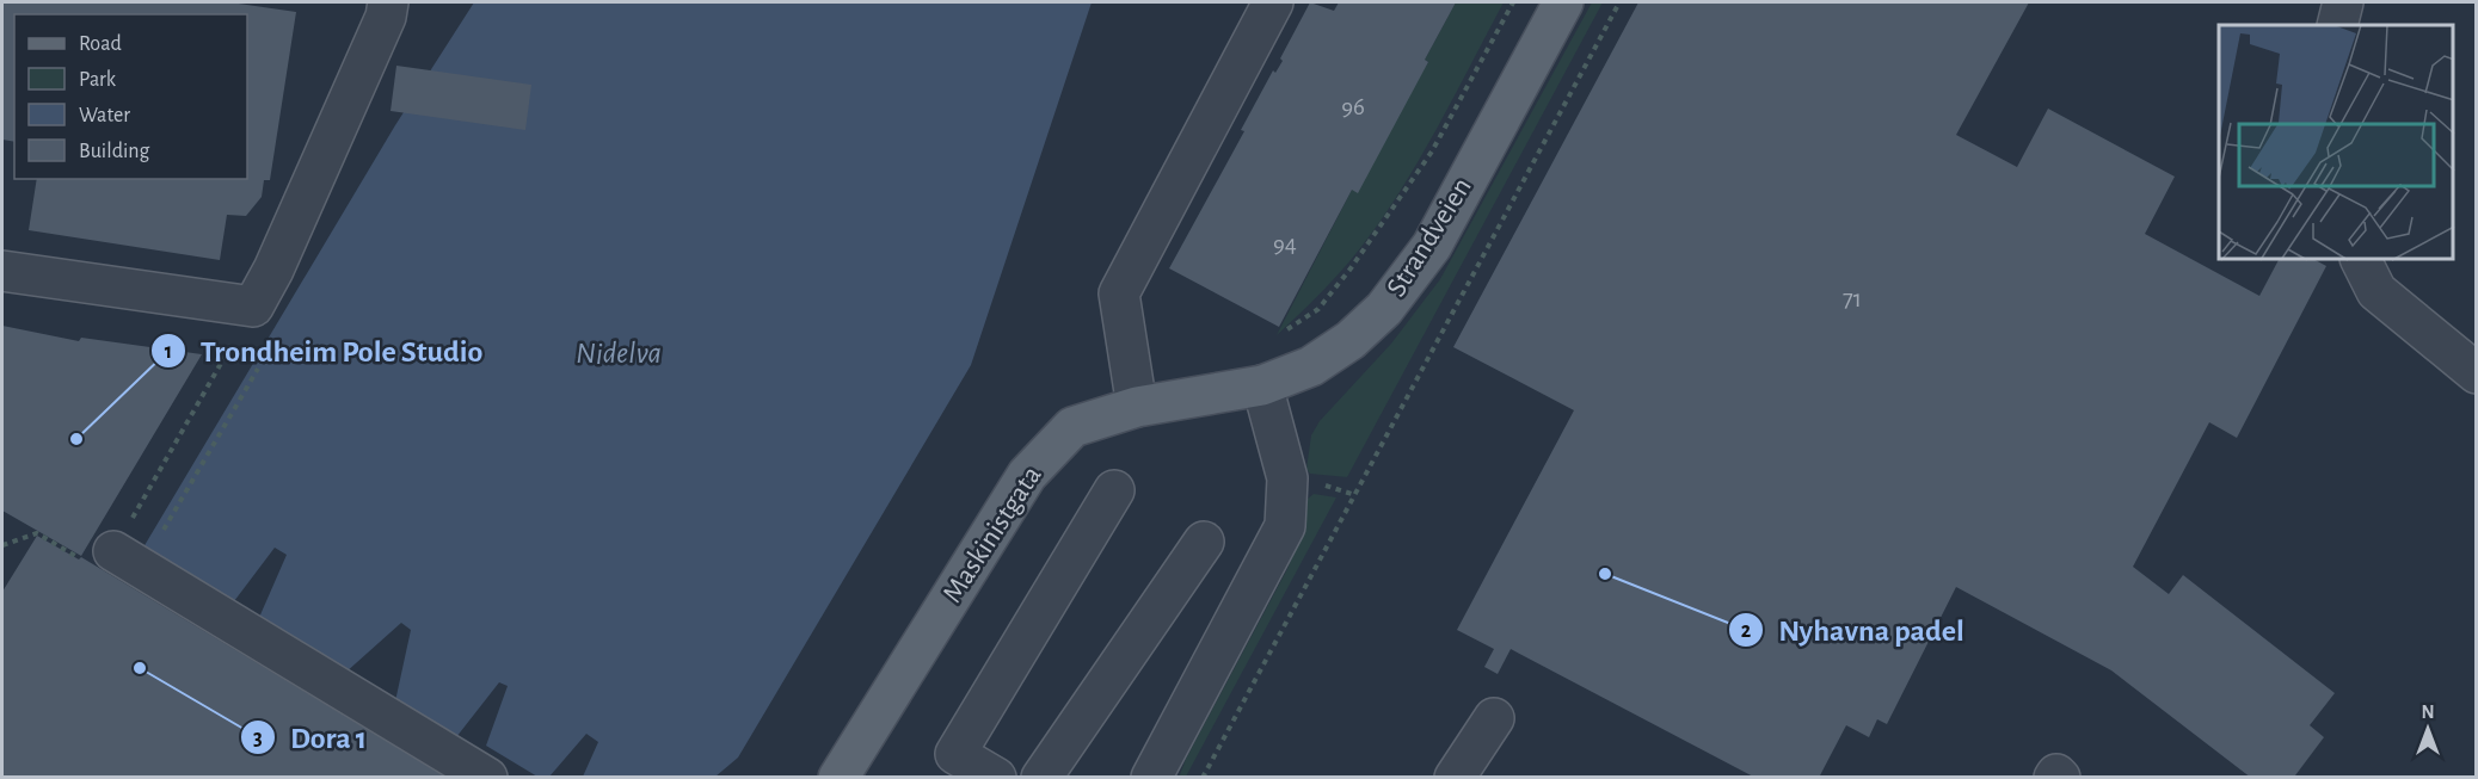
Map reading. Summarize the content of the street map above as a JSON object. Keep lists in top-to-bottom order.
{
  "streets": {
    "main road": ["Strandveien", "Maskinistgata"]
  },
  "crossings": [
    ["Strandveien", "Maskinistgata"]
  ],
  "water": ["Nidelva"],
  "places": ["Trondheim Pole Studio", "Nyhavna padel", "Dora 1"],
  "house_numbers": ["96", "94", "71"],
  "legend": [
    "Road",
    "Park",
    "Water",
    "Building"
  ],
  "north": "top"
}
